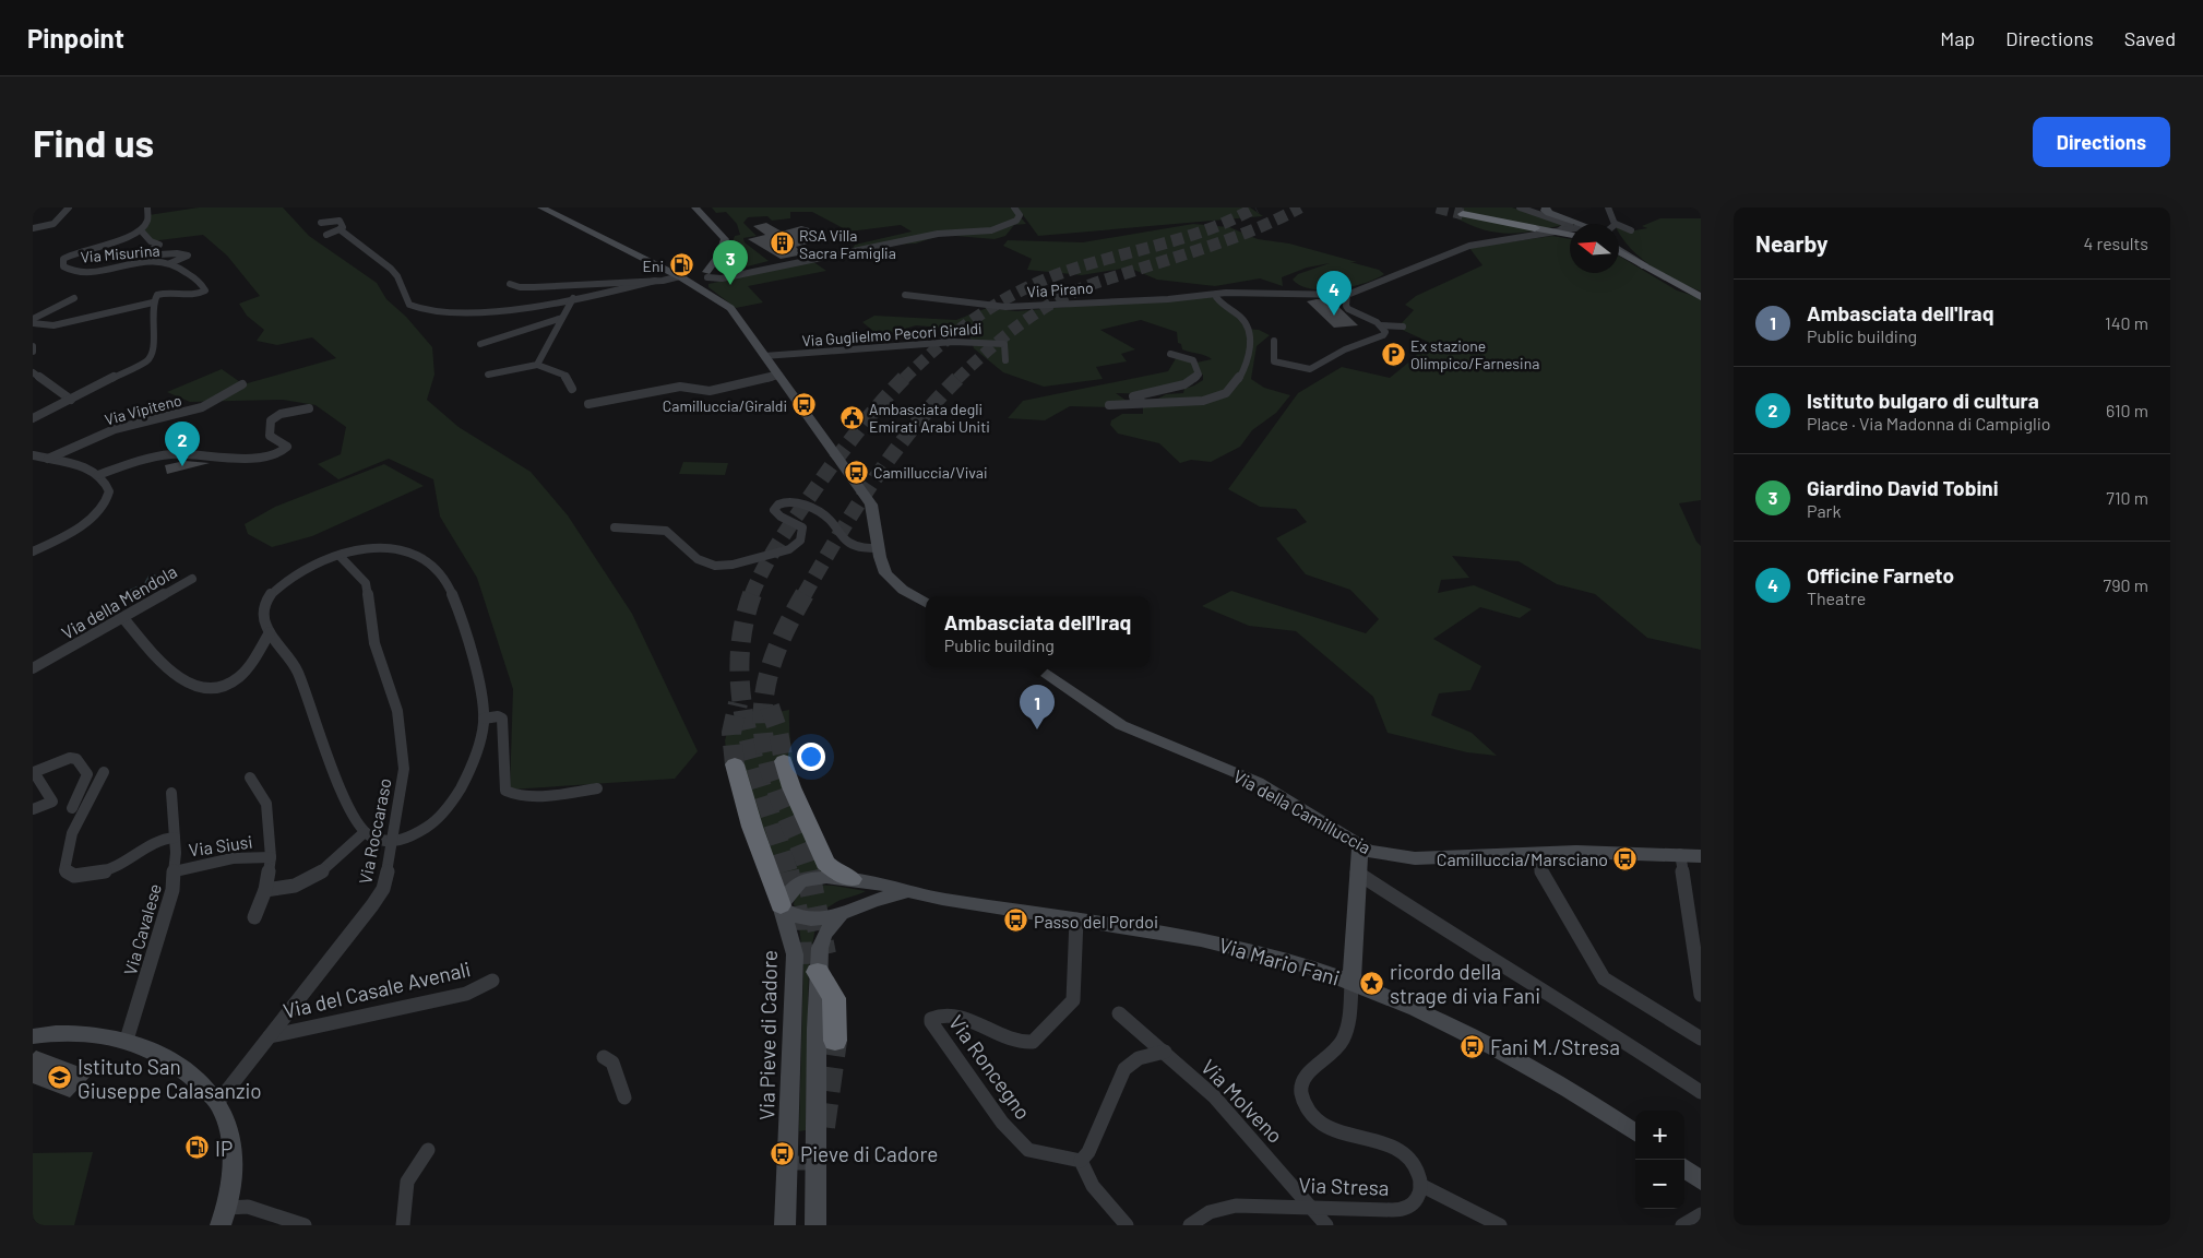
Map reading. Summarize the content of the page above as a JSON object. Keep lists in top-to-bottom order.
{
  "streets": {
    "street": [
      "Via Misurina",
      "Via Pirano",
      "Via Guglielmo Pecori Giraldi",
      "Via Vipiteno",
      "Via della Mendola",
      "Via della Camilluccia",
      "Via Roccaraso",
      "Via Siusi",
      "Via Cavalese",
      "Via Mario Fani",
      "Via del Casale Avenali",
      "Via Pieve di Cadore",
      "Via Roncegno",
      "Via Molveno",
      "Via Stresa"
    ]
  },
  "crossings": [
    ["Via della Camilluccia", "Via Stresa"],
    ["Via Roccaraso", "Via del Casale Avenali"],
    ["Via Siusi", "Via Cavalese"],
    ["Via Mario Fani", "Via Roncegno"],
    ["Via Mario Fani", "Via Stresa"],
    ["Via Molveno", "Via Stresa"]
  ],
  "places": {
    "building": ["RSA Villa Sacra Famiglia"],
    "fuel station": ["Eni", "IP"],
    "parking": ["Ex stazione Olimpico/Farnesina"],
    "bus stop": [
      "Camilluccia/Giraldi",
      "Camilluccia/Vivai",
      "Camilluccia/Marsciano",
      "Passo del Pordoi",
      "Fani M./Stresa",
      "Pieve di Cadore"
    ],
    "public building": ["Ambasciata degli Emirati Arabi Uniti"],
    "place": ["ricordo della strage di via Fani"],
    "school or university": ["Istituto San Giuseppe Calasanzio"]
  },
  "north": "left",
  "page": {
    "header": "Pinpoint",
    "nav": ["Map", "Directions", "Saved"],
    "buttons": "Directions",
    "title": "Find us",
    "heading": ["Nearby", "4 results"],
    "pins": [
      "3",
      "4",
      "2",
      "1"
    ],
    "list": [
      {
        "mark": "1",
        "name": "Ambasciata dell'Iraq",
        "note": "Public building",
        "value": "140 m"
      },
      {
        "mark": "2",
        "name": "Istituto bulgaro di cultura",
        "note": "Place · Via Madonna di Campiglio",
        "value": "610 m"
      },
      {
        "mark": "3",
        "name": "Giardino David Tobini",
        "note": "Park",
        "value": "710 m"
      },
      {
        "mark": "4",
        "name": "Officine Farneto",
        "note": "Theatre",
        "value": "790 m"
      }
    ],
    "popup": ["Ambasciata dell'Iraq", "Public building"],
    "map_buttons": ["+", "−"]
  }
}
